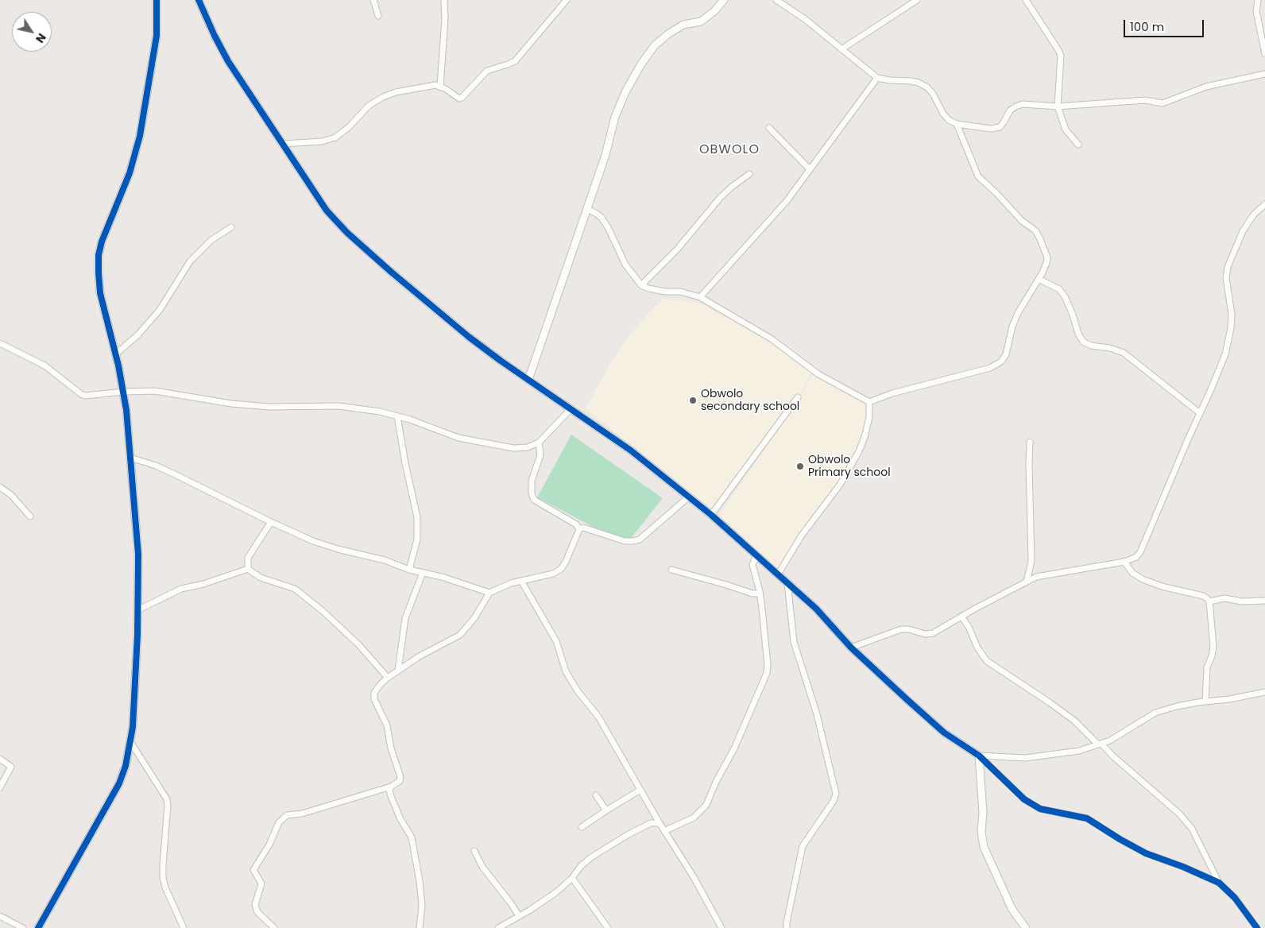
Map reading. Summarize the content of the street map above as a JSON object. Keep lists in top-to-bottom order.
{
  "districts": ["OBWOLO"],
  "places": ["Obwolo secondary school", "Obwolo Primary school"],
  "scale_bar": "100 m",
  "north": "bottom right"
}
